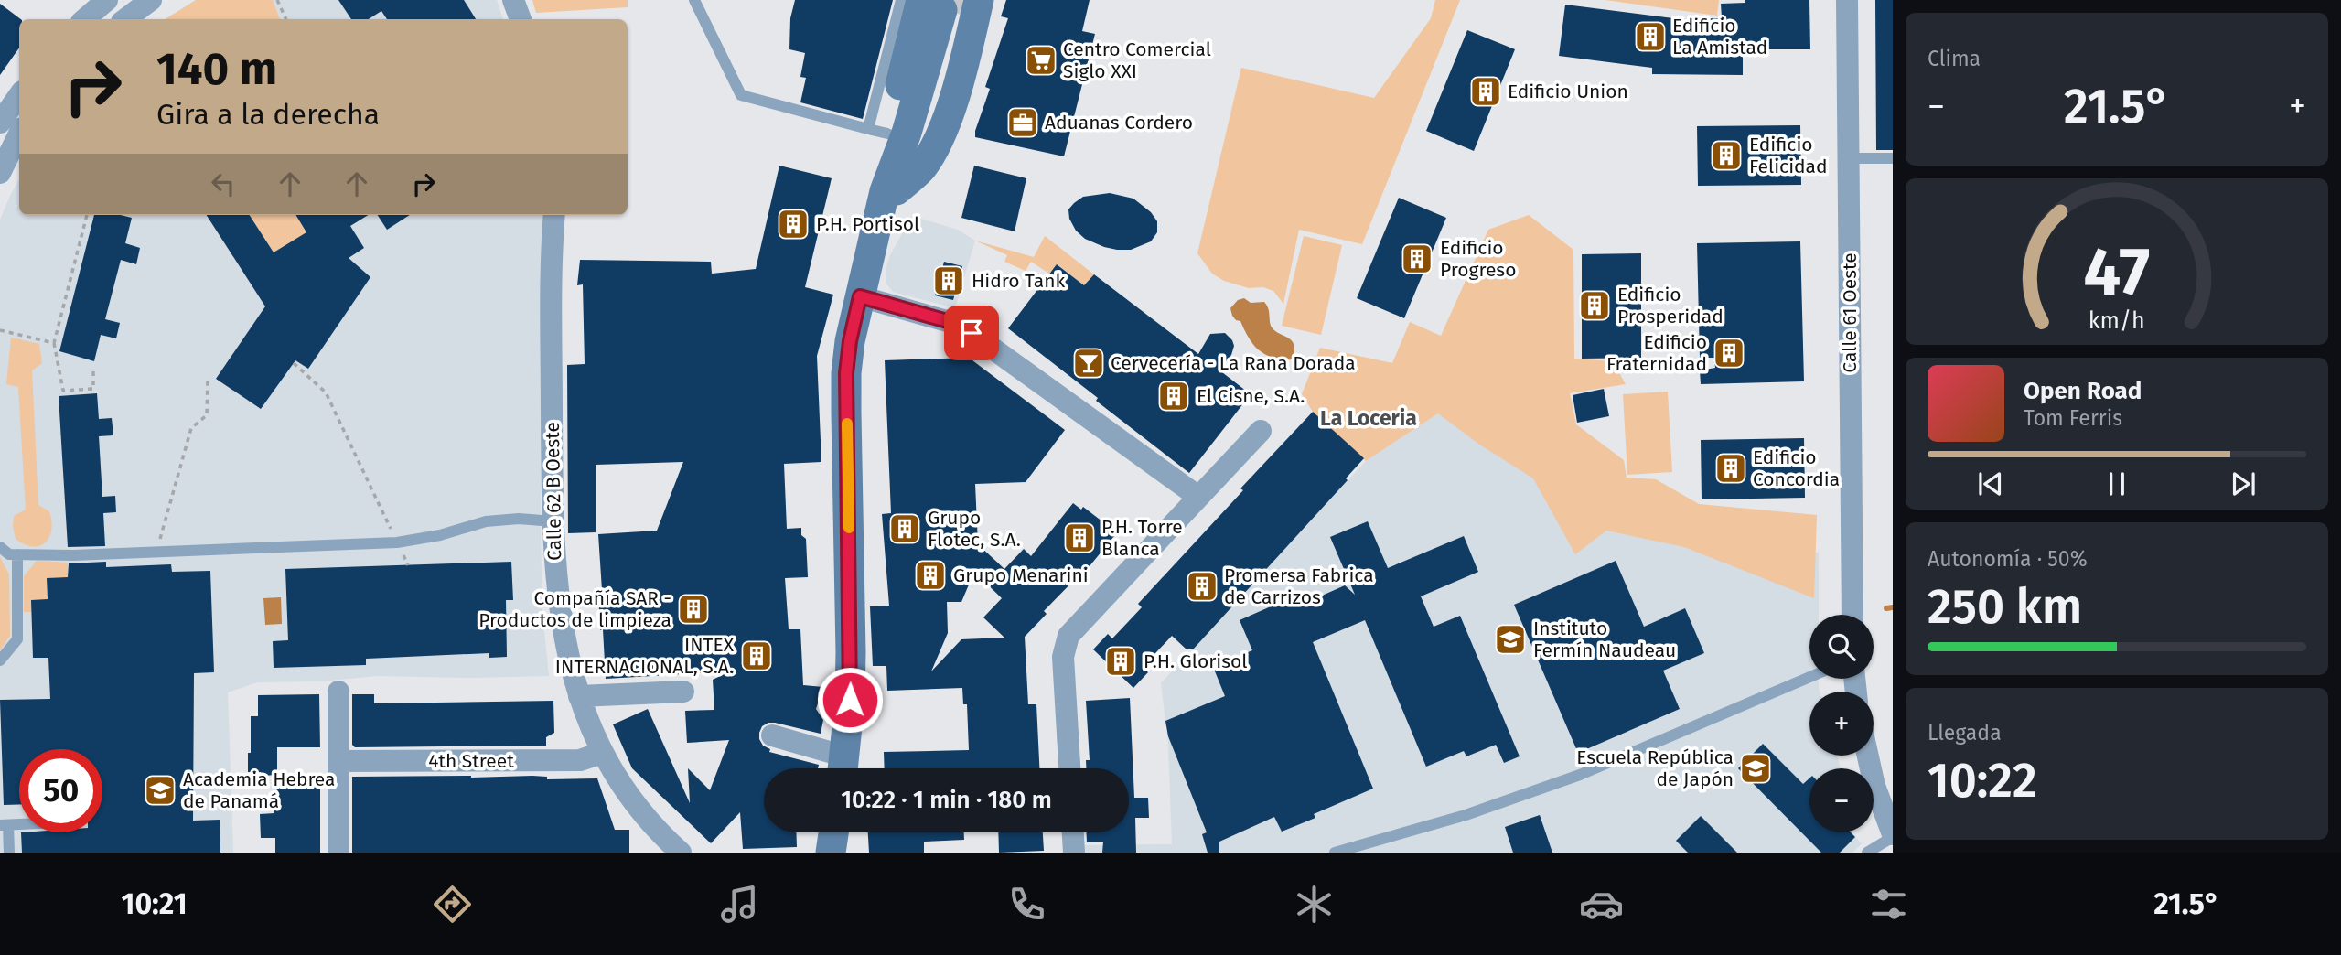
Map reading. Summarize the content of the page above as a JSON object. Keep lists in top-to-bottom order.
{
  "streets": {
    "street": ["Calle 61 Oeste", "Calle 62 B Oeste", "4th Street"]
  },
  "crossings": [
    ["Calle 62 B Oeste", "4th Street"]
  ],
  "districts": ["La Loceria"],
  "places": {
    "building": [
      "Edificio La Amistad",
      "Edificio Union",
      "Edificio Felicidad",
      "P.H. Portisol",
      "Edificio Progreso",
      "Hidro Tank",
      "Edificio Prosperidad",
      "Edificio Fraternidad",
      "El Cisne, S.A.",
      "Edificio Concordia",
      "Grupo Flotec, S.A.",
      "P.H. Torre Blanca",
      "Grupo Menarini",
      "Promersa Fabrica de Carrizos",
      "Compañía SAR - Productos de limpieza",
      "INTEX INTERNACIONAL, S.A.",
      "P.H. Glorisol"
    ],
    "supermarket": ["Centro Comercial Siglo XXI"],
    "office": ["Aduanas Cordero"],
    "bar": ["Cervecería - La Rana Dorada"],
    "school or university": ["Instituto Fermín Naudeau", "Escuela República de Japón", "Academia Hebrea de Panamá"]
  },
  "page": {
    "tile": [
      "Clima",
      ["Autonomía · 50%", "250 km"],
      ["Llegada", "10:22"]
    ],
    "turn": ["140 m", "Gira a la derecha"],
    "heat": ["−", "21.5°", "+"],
    "song": ["Open Road", "Tom Ferris"],
    "map_buttons": ["+", "−"],
    "limit": "50",
    "trip": "10:22 · 1 min · 180 m",
    "tabs": ["10:21", "21.5°"],
    "gauge": ["47", "km/h"]
  }
}
